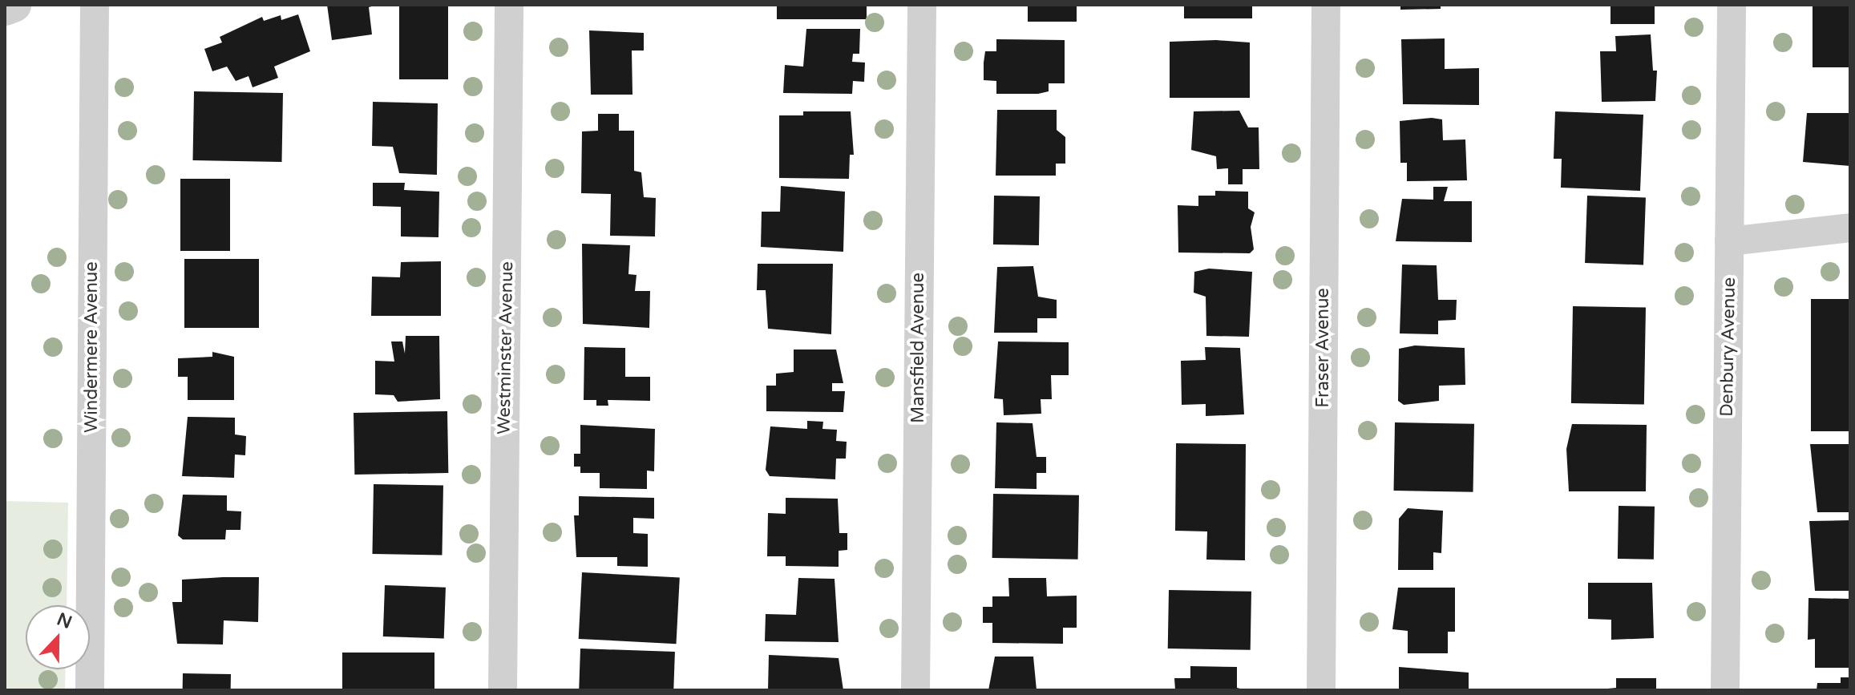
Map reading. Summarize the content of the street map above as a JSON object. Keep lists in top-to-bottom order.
{
  "streets": {
    "street": [
      "Windermere Avenue",
      "Denbury Avenue",
      "Westminster Avenue",
      "Mansfield Avenue",
      "Fraser Avenue"
    ]
  },
  "north": "top"
}
